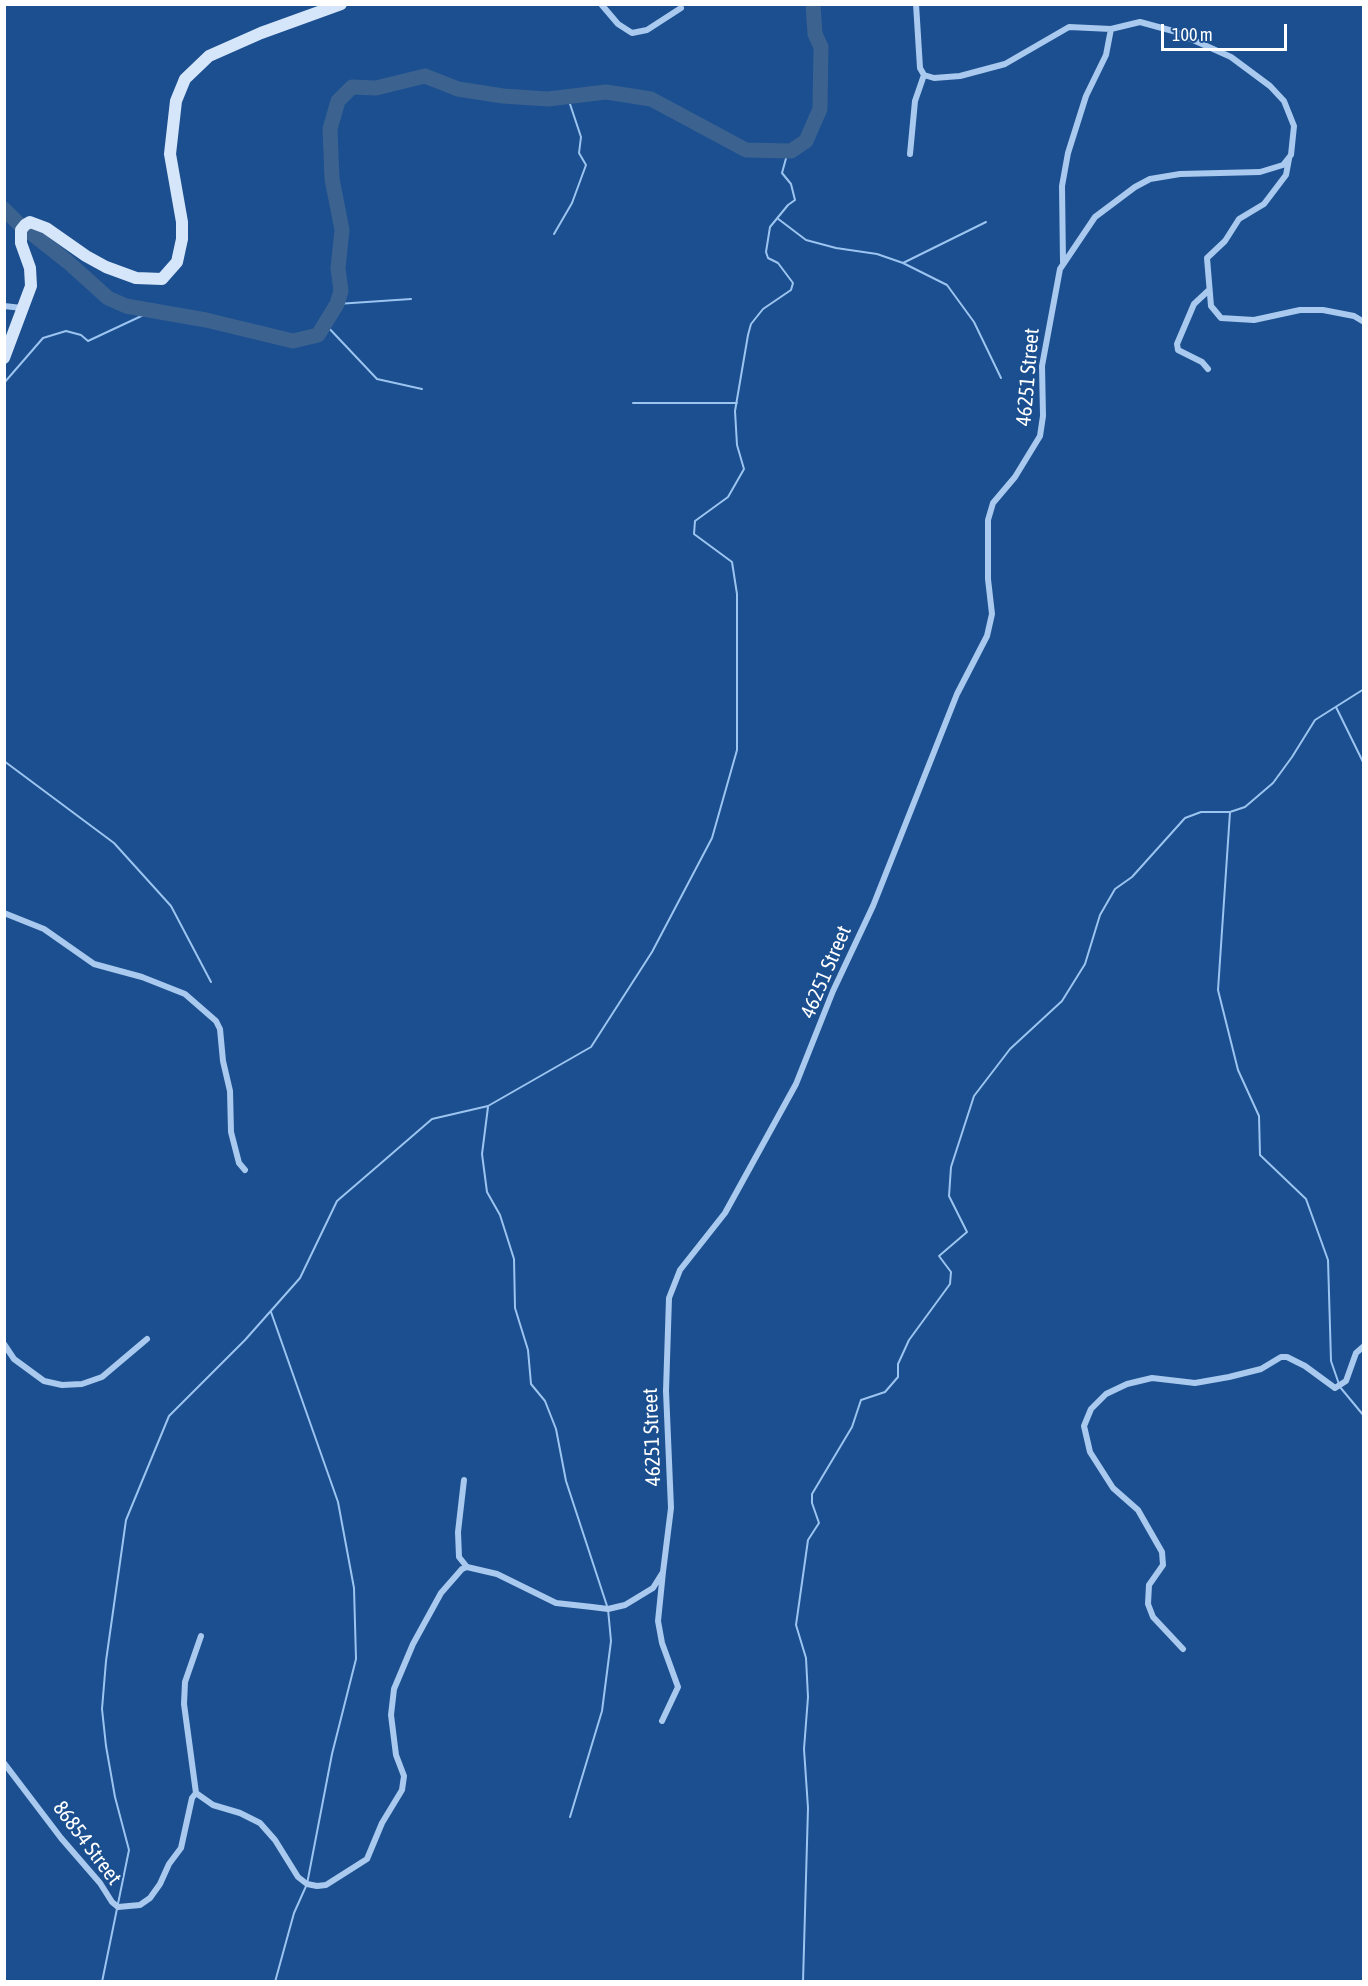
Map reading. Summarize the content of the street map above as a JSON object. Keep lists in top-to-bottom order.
{
  "streets": {
    "street": ["46251 Street", "86854 Street"]
  },
  "scale_bar": "100 m"
}
